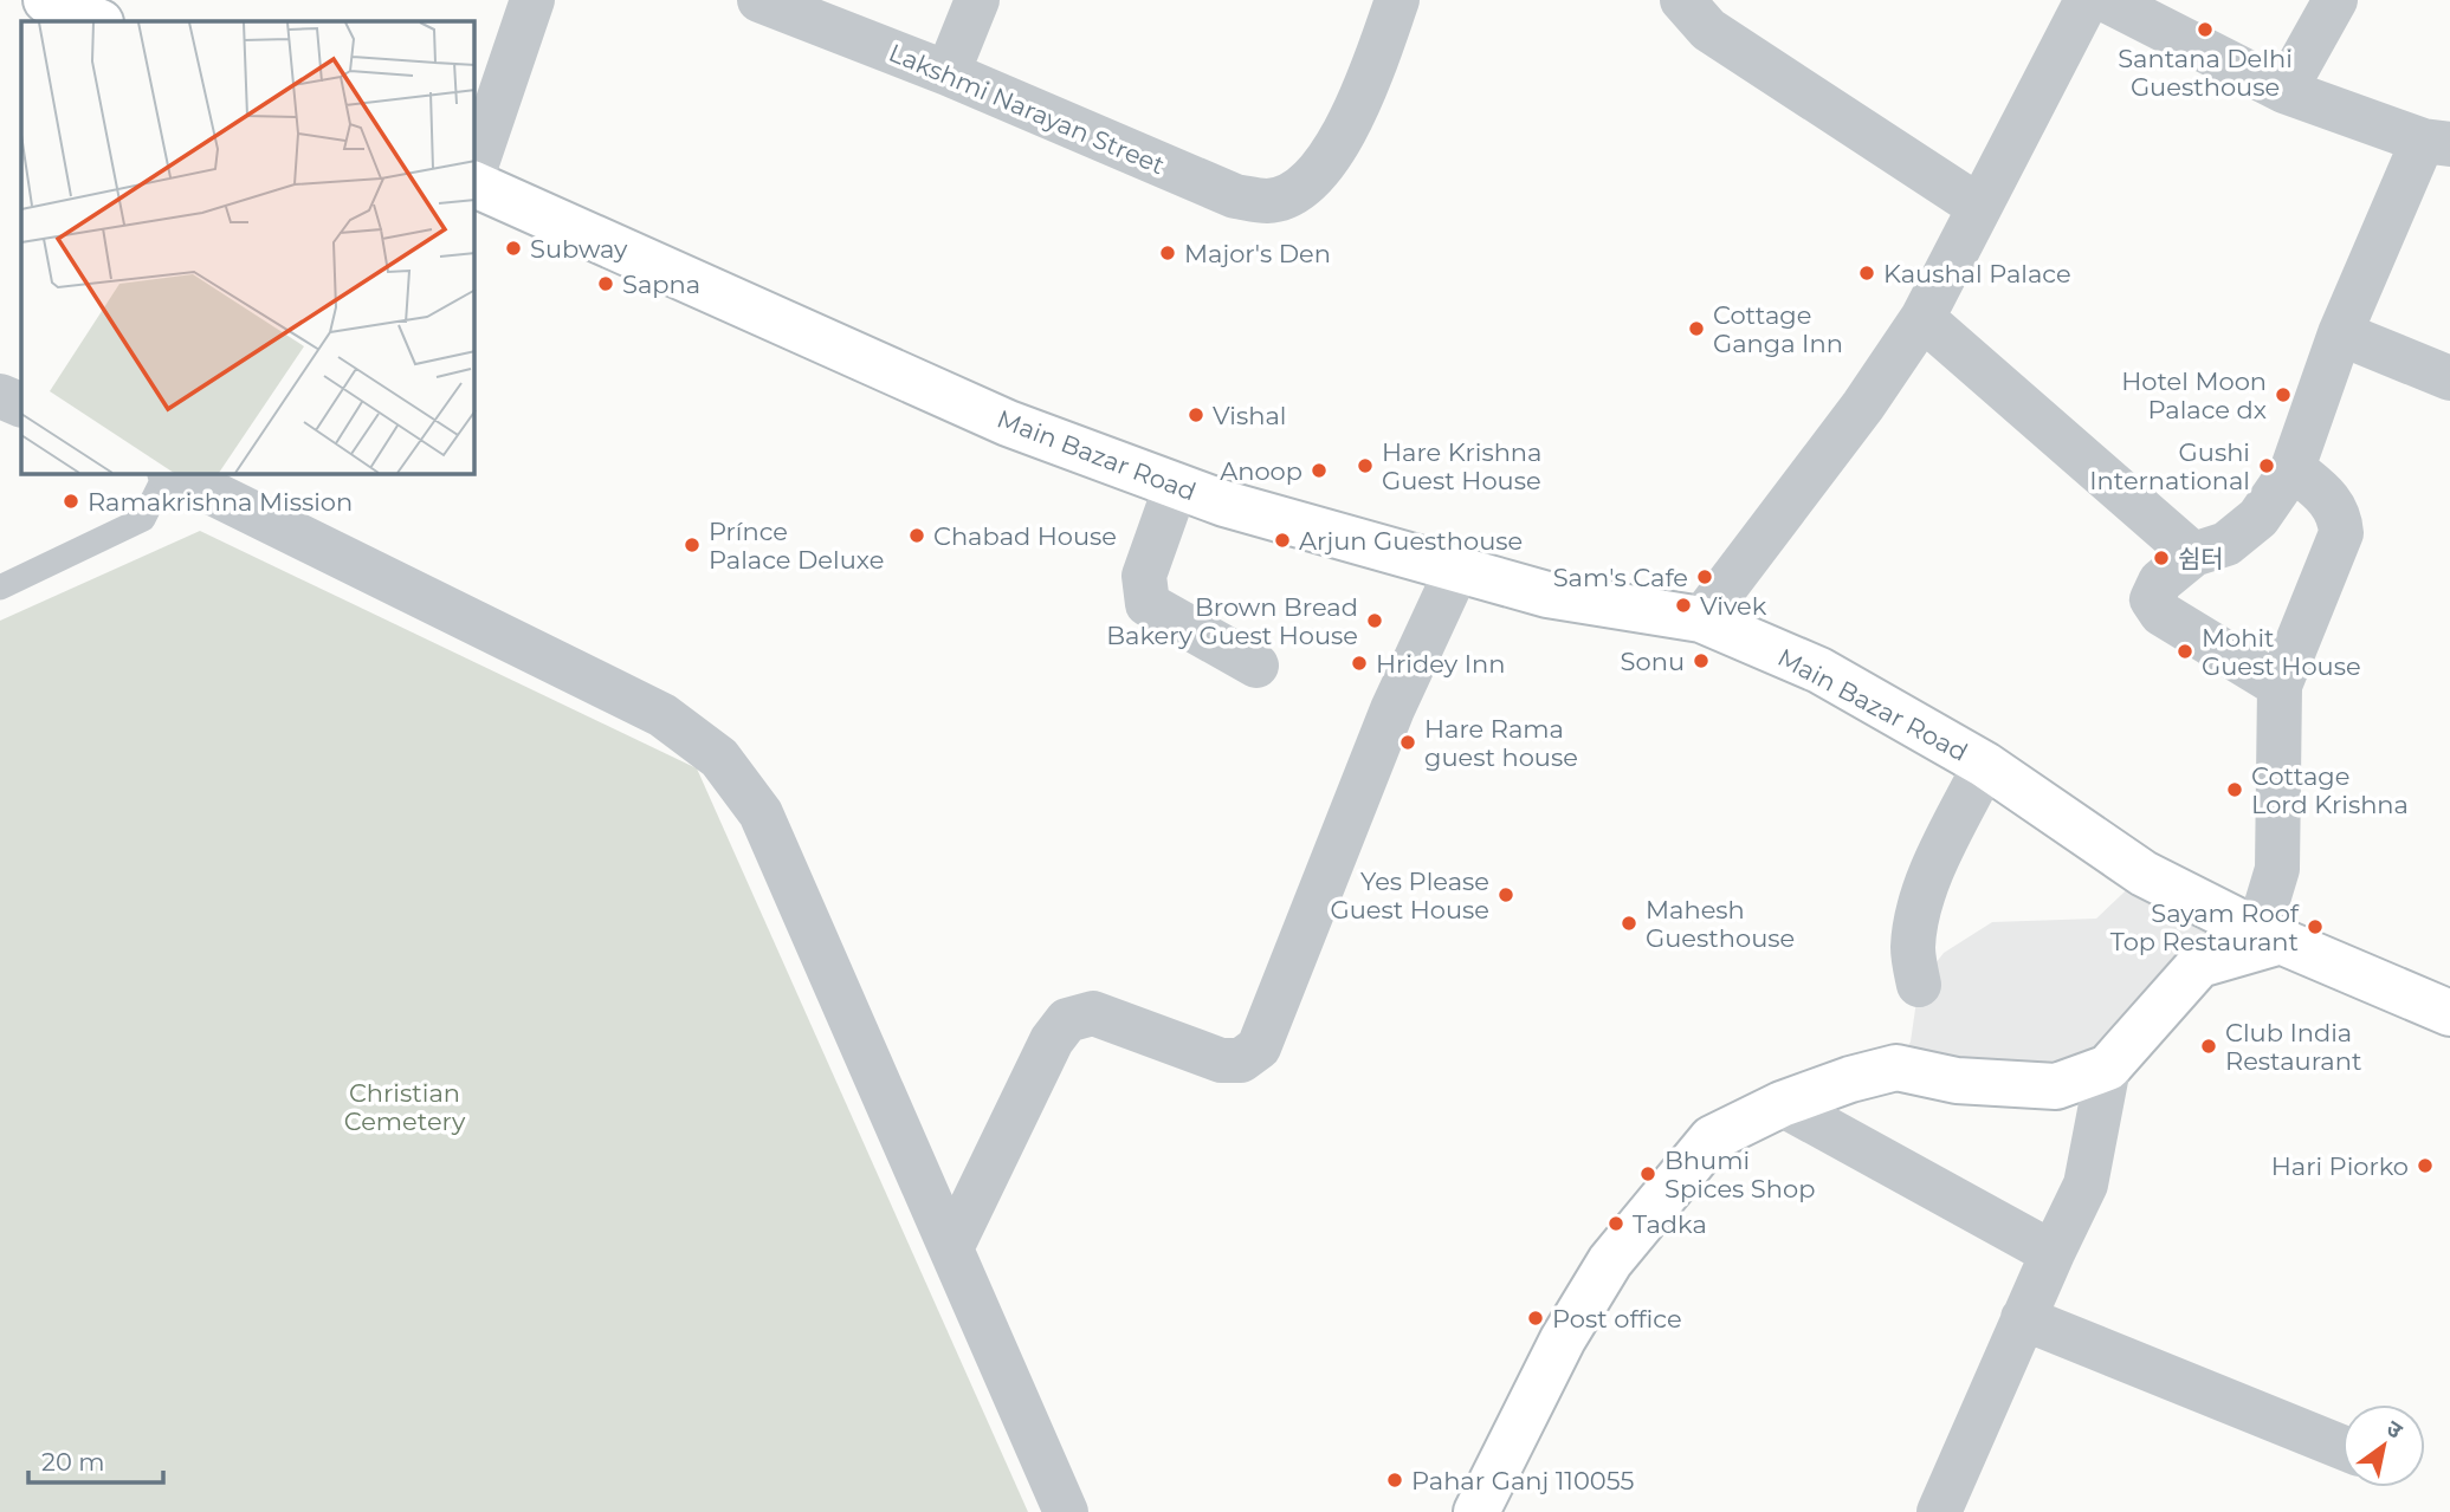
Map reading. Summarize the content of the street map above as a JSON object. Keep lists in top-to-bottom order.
{
  "streets": {
    "street": ["Lakshmi Narayan Street", "Main Bazar Road"]
  },
  "parks": ["Christian Cemetery"],
  "places": [
    "Santana Delhi Guesthouse",
    "Subway",
    "Major's Den",
    "Kaushal Palace",
    "Sapna",
    "Cottage Ganga Inn",
    "Hotel Moon Palace dx",
    "Vishal",
    "Hare Krishna Guest House",
    "Gushi International",
    "Anoop",
    "Ramakrishna Mission",
    "Chabad House",
    "Arjun Guesthouse",
    "Prínce Palace Deluxe",
    "쉼터",
    "Sam's Cafe",
    "Vivek",
    "Brown Bread Bakery Guest House",
    "Mohit Guest House",
    "Sonu",
    "Hridey Inn",
    "Hare Rama guest house",
    "Cottage Lord Krishna",
    "Yes Please Guest House",
    "Mahesh Guesthouse",
    "Sayam Roof Top Restaurant",
    "Club India Restaurant",
    "Hari Piorko",
    "Bhumi Spices Shop",
    "Tadka",
    "Post office",
    "Pahar Ganj 110055"
  ],
  "scale_bar": "20 m",
  "north": "top right"
}
